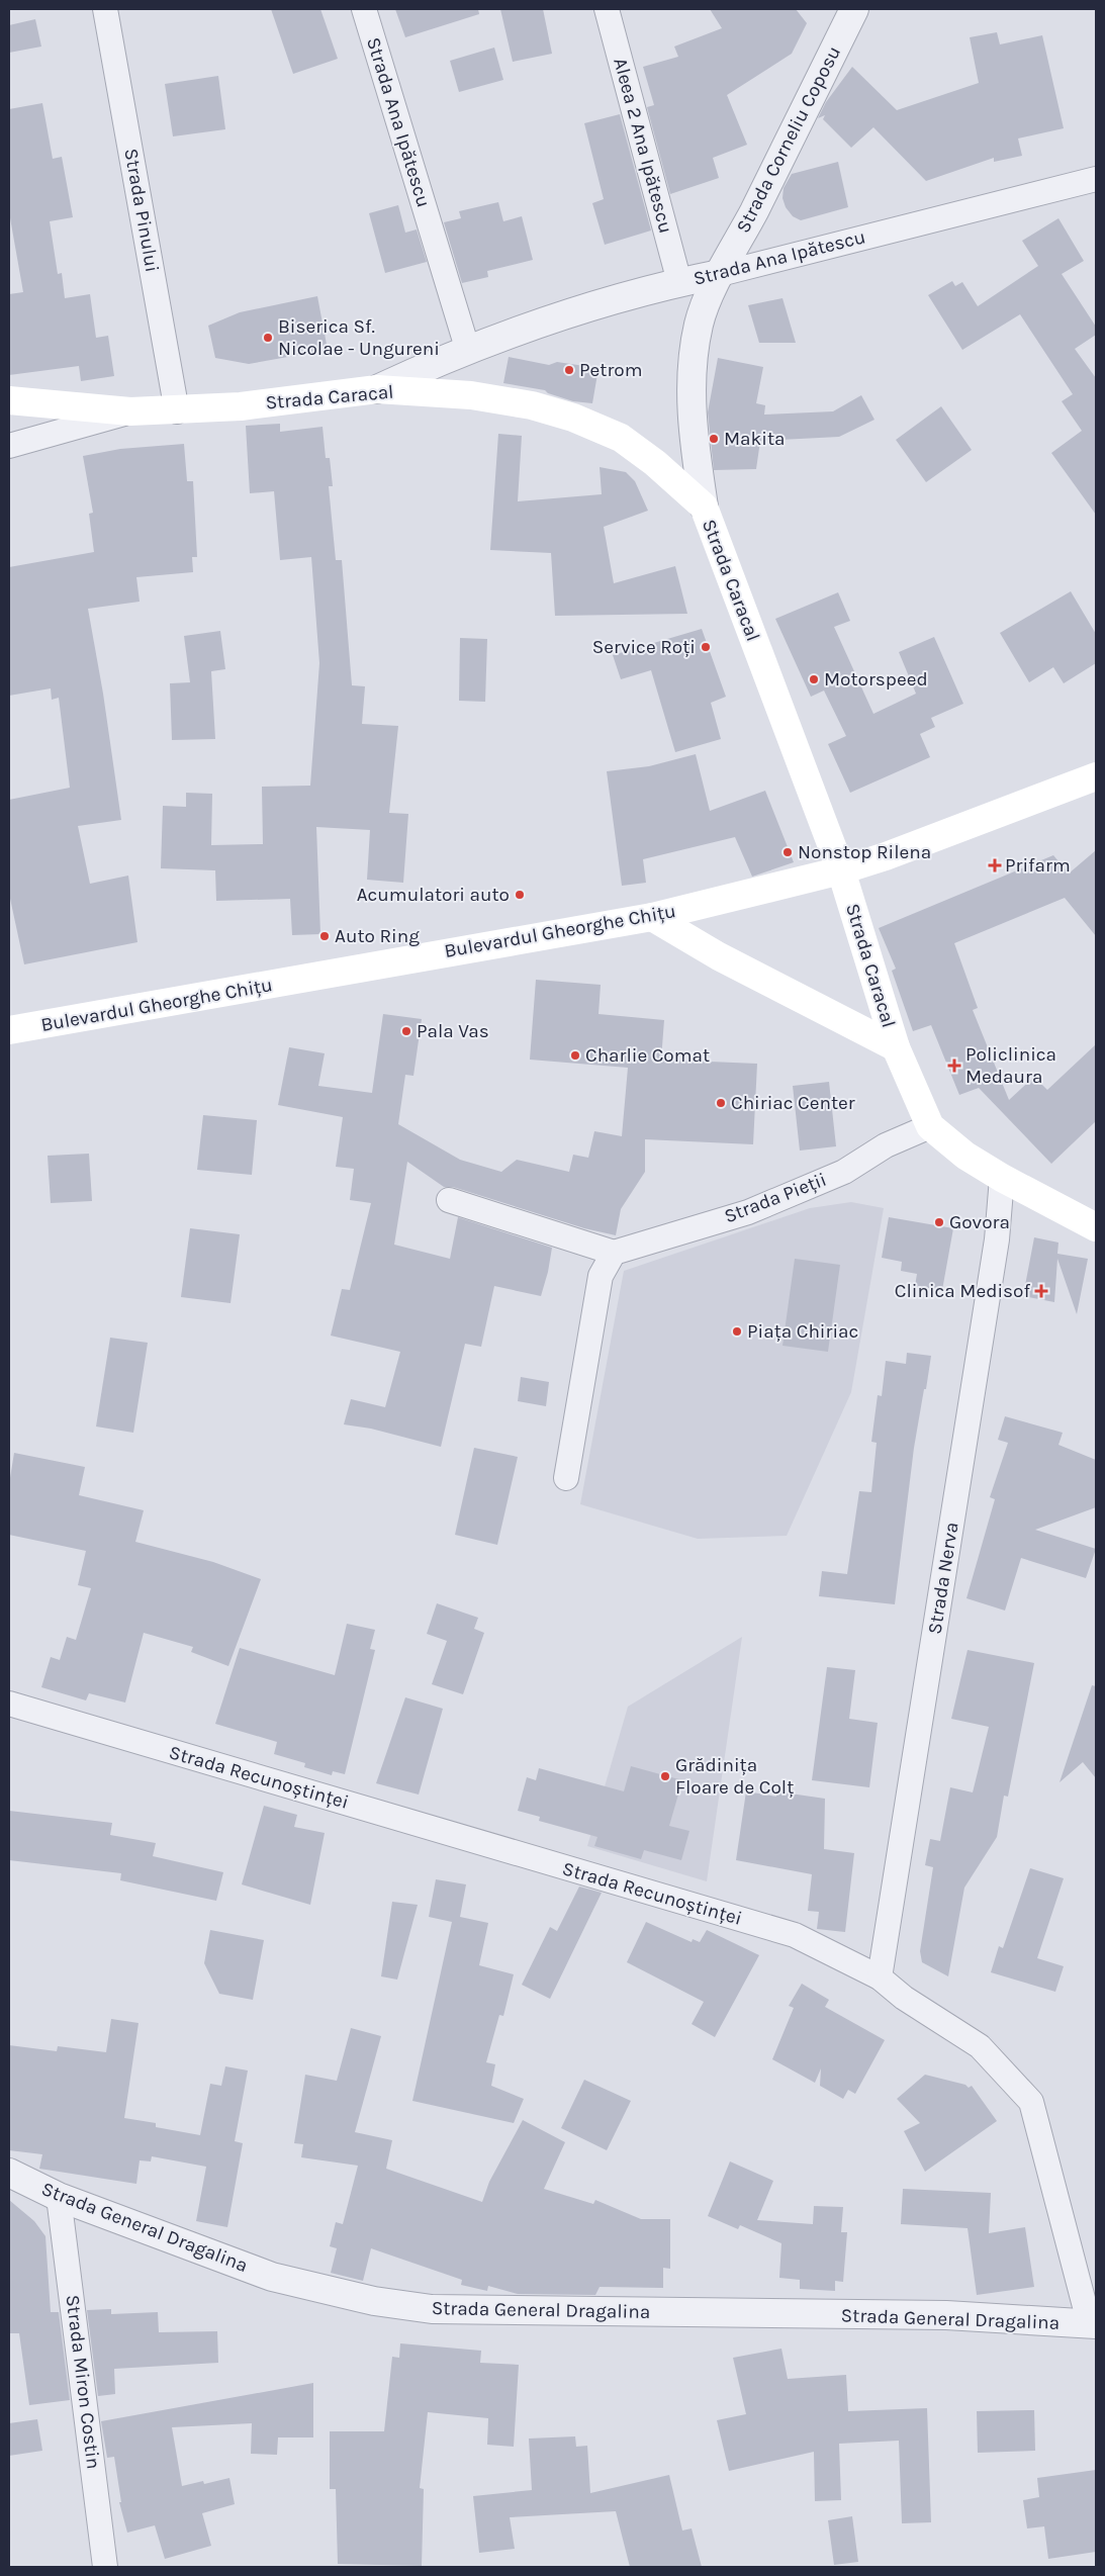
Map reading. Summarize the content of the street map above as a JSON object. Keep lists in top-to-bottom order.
{
  "streets": {
    "main road": ["Strada Caracal", "Bulevardul Gheorghe Chițu"],
    "street": [
      "Strada Ana Ipătescu",
      "Strada Corneliu Coposu",
      "Aleea 2 Ana Ipătescu",
      "Strada Pinului",
      "Strada Pieții",
      "Strada Nerva",
      "Strada Recunoștinței",
      "Strada General Dragalina",
      "Strada Miron Costin"
    ]
  },
  "crossings": [
    ["Strada Ana Ipătescu", "Strada Corneliu Coposu"],
    ["Strada Ana Ipătescu", "Aleea 2 Ana Ipătescu"],
    ["Strada Ana Ipătescu", "Strada Caracal"],
    ["Strada Corneliu Coposu", "Strada Caracal"],
    ["Strada Pinului", "Strada Caracal"],
    ["Strada Caracal", "Bulevardul Gheorghe Chițu"],
    ["Strada Caracal", "Strada Pieții"],
    ["Strada Caracal", "Strada Nerva"],
    ["Strada Nerva", "Strada Recunoștinței"],
    ["Strada Recunoștinței", "Strada General Dragalina"],
    ["Strada General Dragalina", "Strada Miron Costin"]
  ],
  "places": {
    "other": [
      "Biserica Sf. Nicolae - Ungureni",
      "Petrom",
      "Makita",
      "Service Roți",
      "Motorspeed",
      "Nonstop Rilena",
      "Acumulatori auto",
      "Auto Ring",
      "Pala Vas",
      "Charlie Comat",
      "Chiriac Center",
      "Govora",
      "Piața Chiriac",
      "Grădinița Floare de Colț"
    ],
    "health": ["Prifarm", "Policlinica Medaura", "Clinica Medisof"]
  }
}
